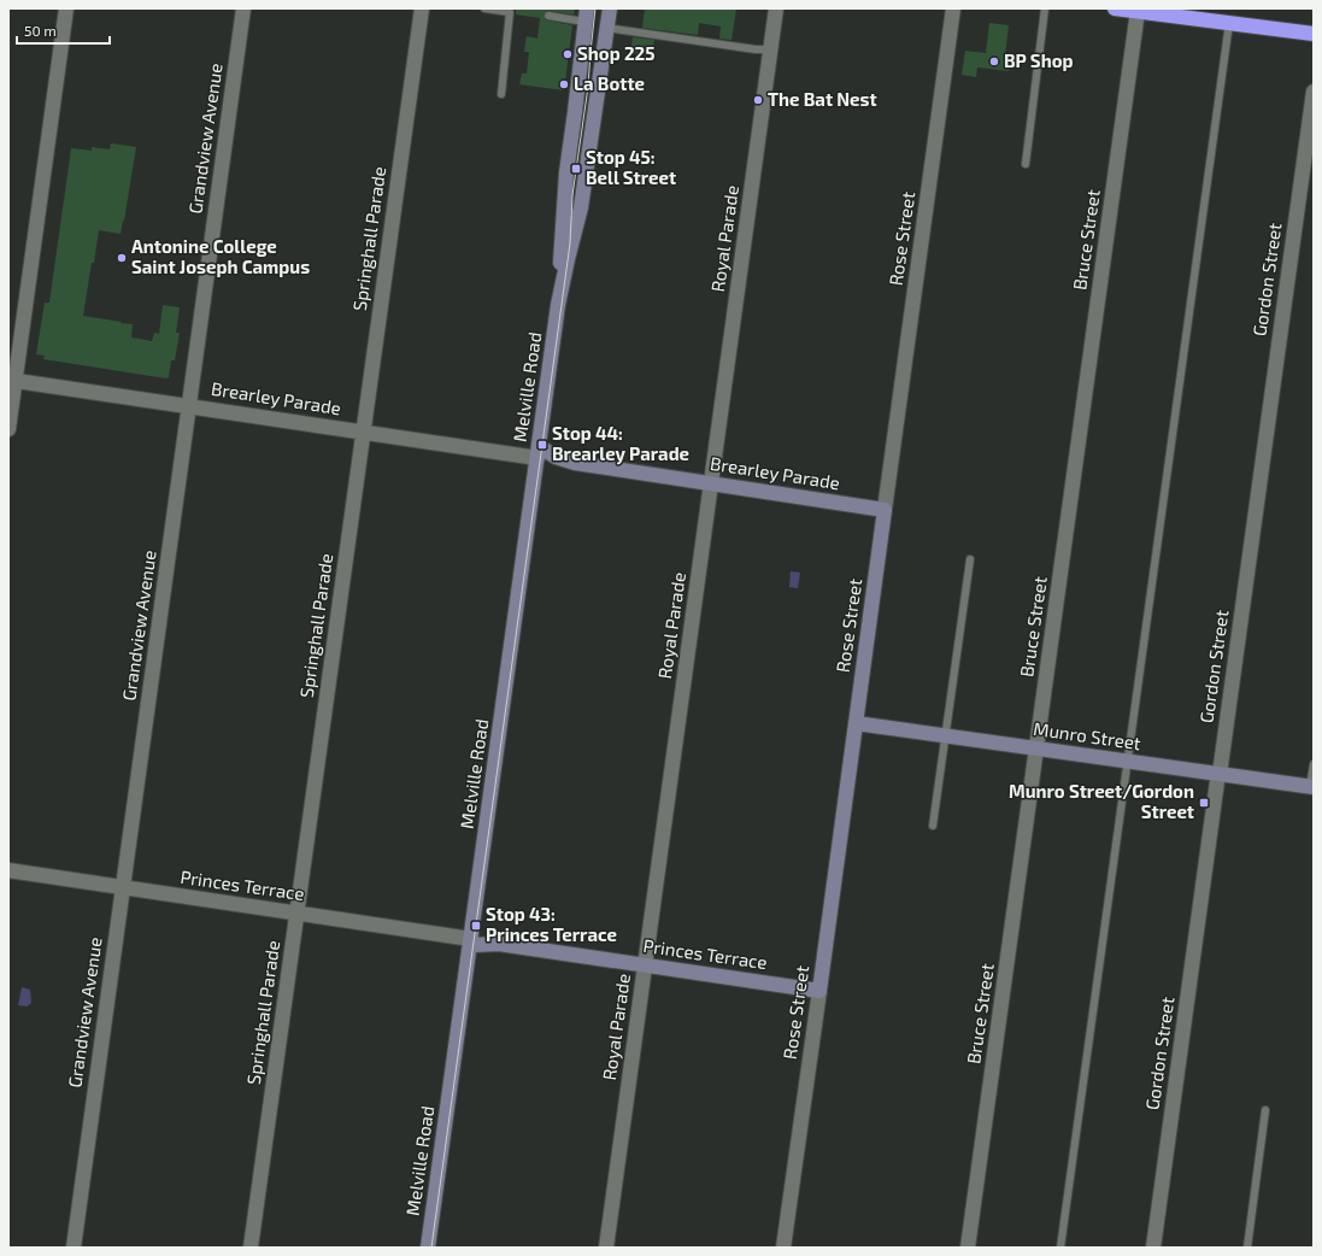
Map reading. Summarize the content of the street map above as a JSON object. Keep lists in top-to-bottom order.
{
  "streets": {
    "street": [
      "Grandview Avenue",
      "Springhall Parade",
      "Royal Parade",
      "Rose Street",
      "Bruce Street",
      "Gordon Street",
      "Melville Road",
      "Brearley Parade",
      "Munro Street",
      "Princes Terrace"
    ]
  },
  "crossings": [
    ["Grandview Avenue", "Brearley Parade"],
    ["Grandview Avenue", "Princes Terrace"],
    ["Springhall Parade", "Brearley Parade"],
    ["Springhall Parade", "Princes Terrace"],
    ["Royal Parade", "Brearley Parade"],
    ["Royal Parade", "Princes Terrace"],
    ["Rose Street", "Brearley Parade"],
    ["Rose Street", "Munro Street"],
    ["Rose Street", "Princes Terrace"],
    ["Bruce Street", "Munro Street"],
    ["Gordon Street", "Munro Street"],
    ["Melville Road", "Brearley Parade"],
    ["Melville Road", "Princes Terrace"]
  ],
  "places": {
    "other": [
      "Shop 225",
      "BP Shop",
      "La Botte",
      "The Bat Nest",
      "Antonine College Saint Joseph Campus"
    ],
    "transit": [
      "Stop 45: Bell Street",
      "Stop 44: Brearley Parade",
      "Munro Street/Gordon Street",
      "Stop 43: Princes Terrace"
    ]
  },
  "scale_bar": "50 m"
}
